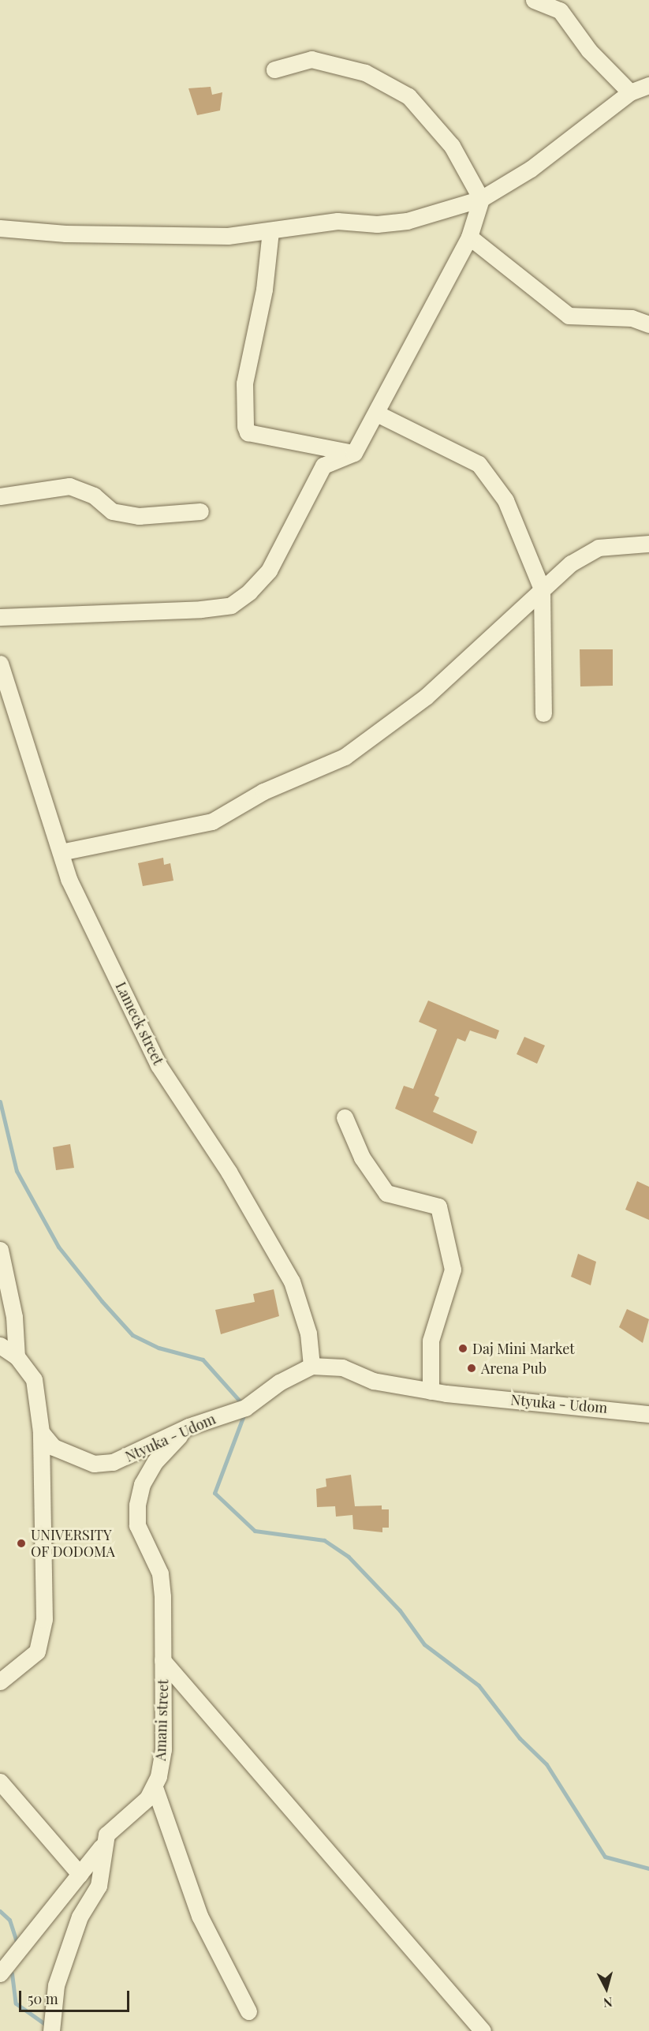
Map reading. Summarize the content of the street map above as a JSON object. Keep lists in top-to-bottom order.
{
  "streets": {
    "street": ["Lameck street", "Ntyuka - Udom", "Amani street"]
  },
  "crossings": [
    ["Lameck street", "Ntyuka - Udom"],
    ["Ntyuka - Udom", "Amani street"]
  ],
  "places": ["Daj Mini Market", "Arena Pub", "UNIVERSITY OF DODOMA"],
  "scale_bar": "50 m",
  "north": "bottom"
}
